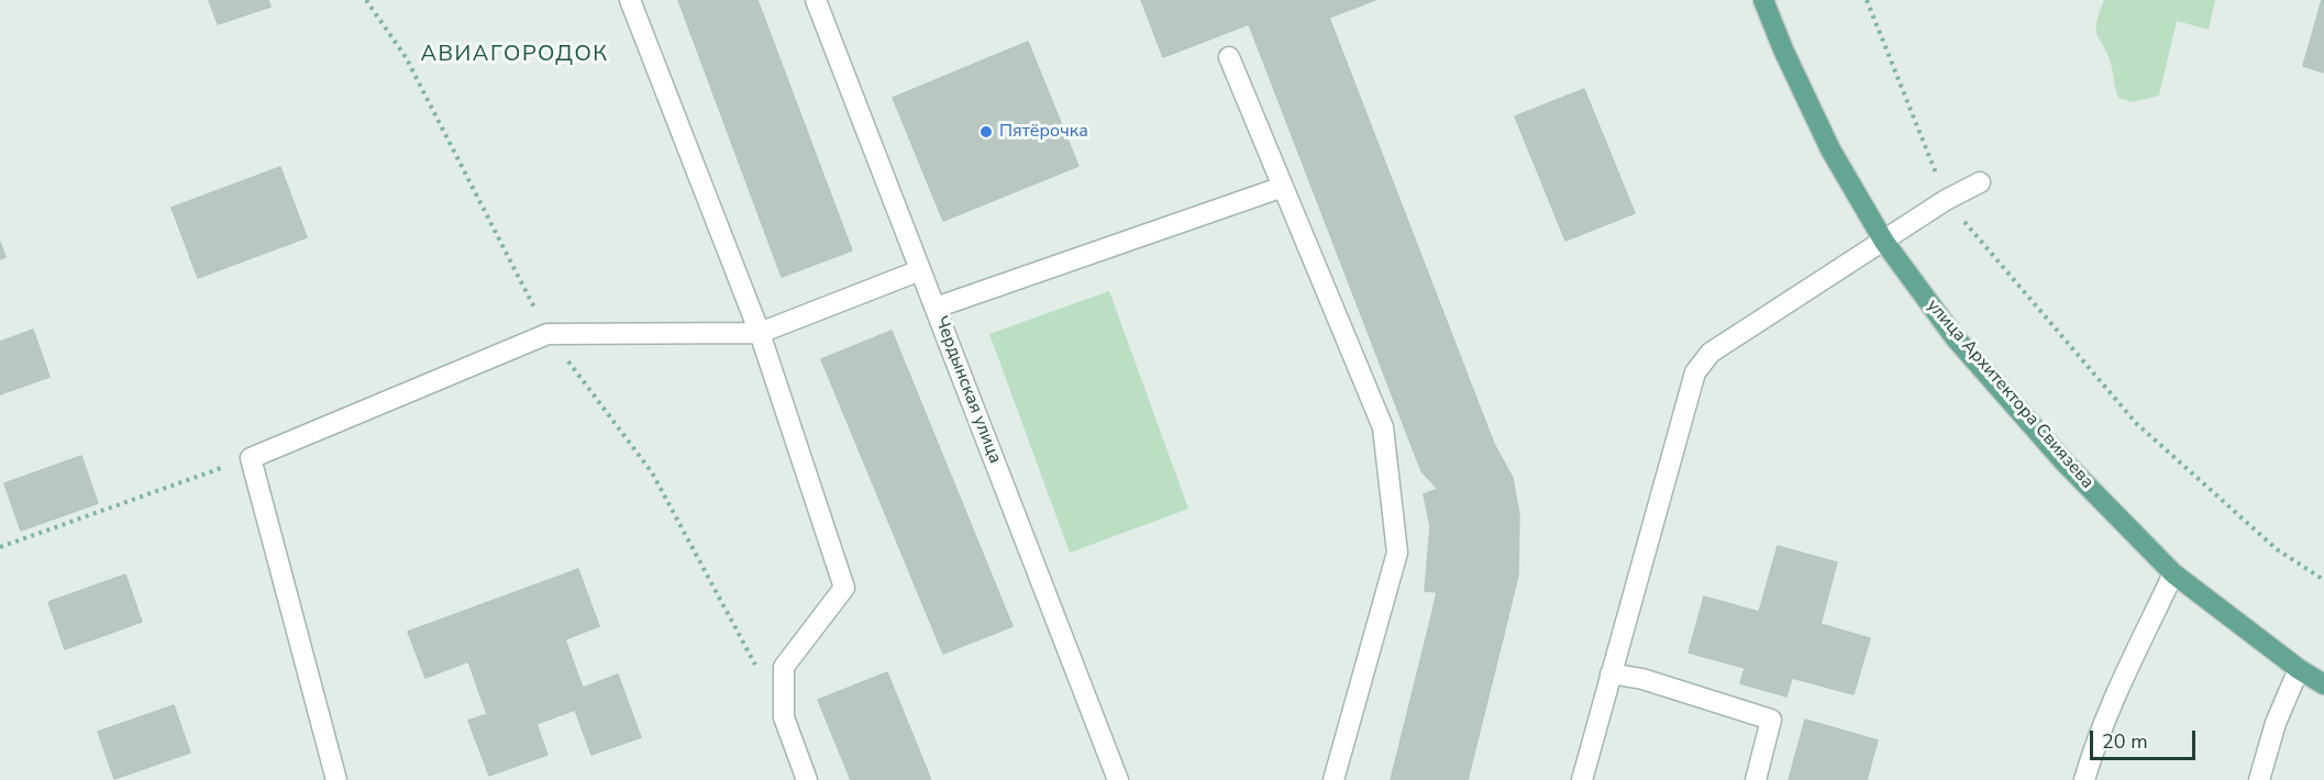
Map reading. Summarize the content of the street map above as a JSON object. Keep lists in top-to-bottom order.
{
  "streets": {
    "main road": ["улица Архитектора Свиязева"],
    "street": ["Чердынская улица"]
  },
  "districts": ["АВИАГОРОДОК"],
  "places": ["Пятёрочка"],
  "scale_bar": "20 m"
}
